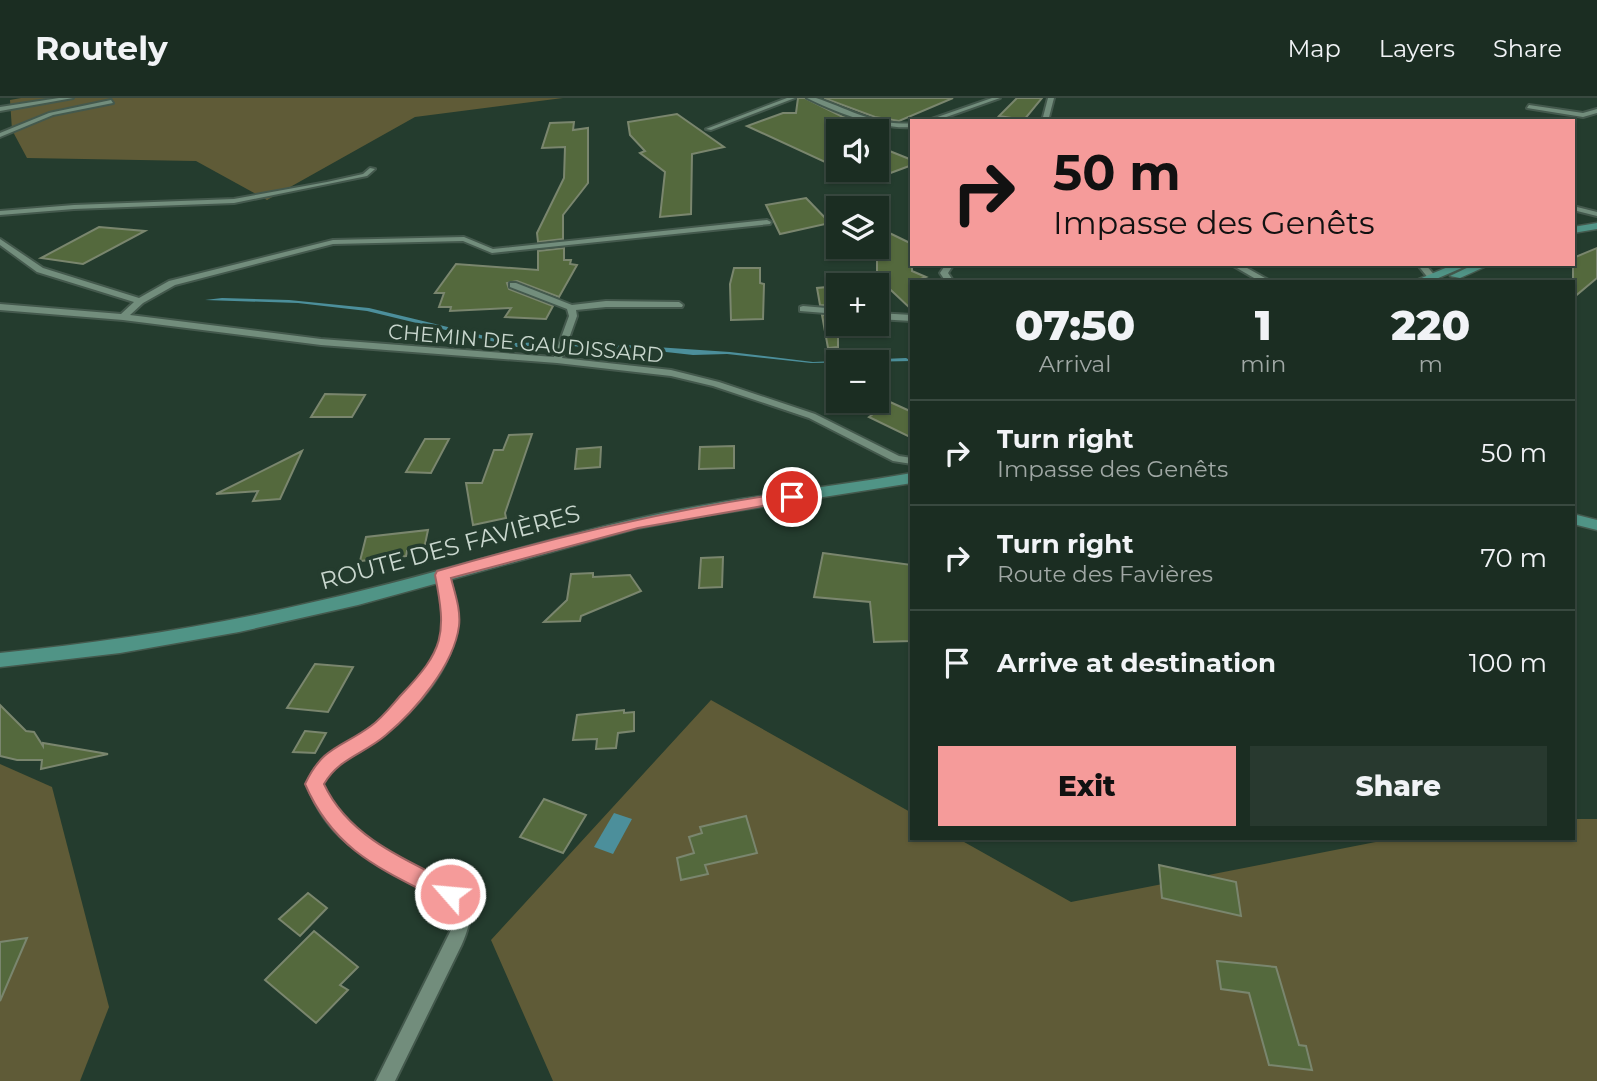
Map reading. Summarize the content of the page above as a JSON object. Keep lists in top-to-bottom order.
{
  "streets": {
    "main road": ["ROUTE DES FAVIÈRES"],
    "street": ["CHEMIN DE GAUDISSARD"]
  },
  "page": {
    "header": "Routely",
    "nav": ["Map", "Layers", "Share"],
    "map_buttons": ["+", "−"],
    "turn": ["50 m", "Impasse des Genêts"],
    "eta": [
      "07:50",
      "Arrival",
      "1",
      "min",
      "220",
      "m"
    ],
    "list": [
      {
        "name": "Turn right",
        "note": "Impasse des Genêts",
        "value": "50 m"
      },
      {
        "name": "Turn right",
        "note": "Route des Favières",
        "value": "70 m"
      },
      {
        "name": "Arrive at destination",
        "value": "100 m"
      }
    ],
    "buttons": ["Exit", "Share"]
  }
}
